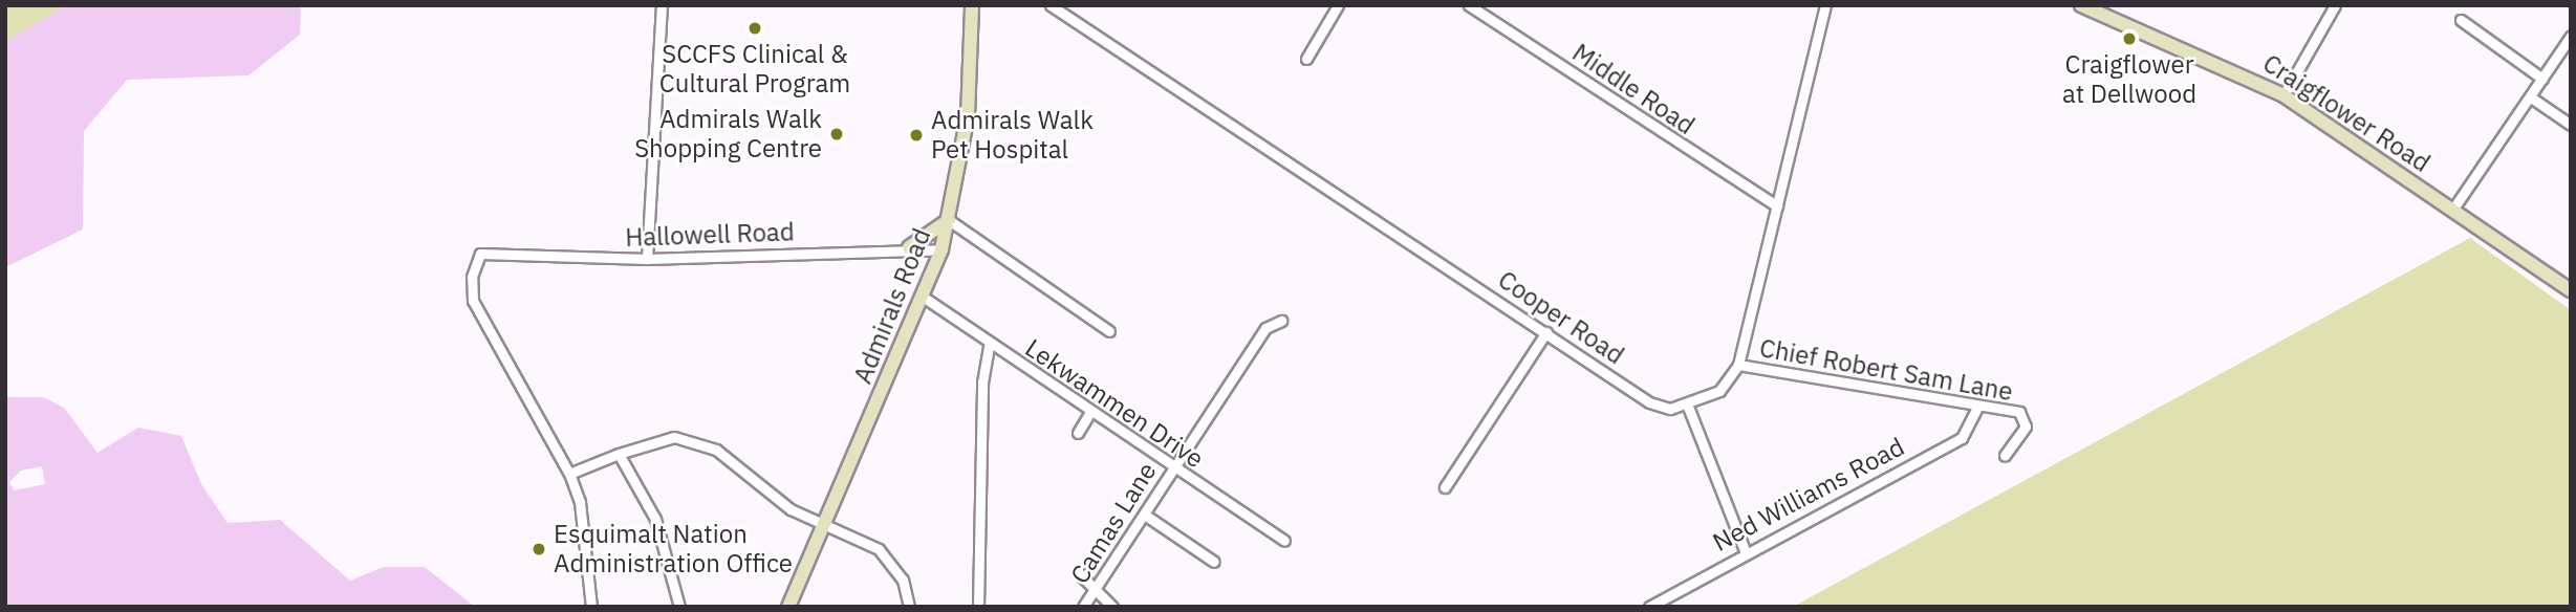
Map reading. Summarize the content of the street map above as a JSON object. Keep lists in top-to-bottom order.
{
  "streets": {
    "main road": ["Craigflower Road", "Admirals Road"],
    "street": [
      "Middle Road",
      "Hallowell Road",
      "Cooper Road",
      "Chief Robert Sam Lane",
      "Lekwammen Drive",
      "Ned Williams Road",
      "Camas Lane"
    ]
  },
  "crossings": [
    ["Hallowell Road", "Admirals Road"],
    ["Admirals Road", "Lekwammen Drive"],
    ["Chief Robert Sam Lane", "Ned Williams Road"],
    ["Lekwammen Drive", "Camas Lane"]
  ],
  "places": [
    "SCCFS Clinical & Cultural Program",
    "Craigflower at Dellwood",
    "Admirals Walk Shopping Centre",
    "Admirals Walk Pet Hospital",
    "Esquimalt Nation Administration Office"
  ]
}
